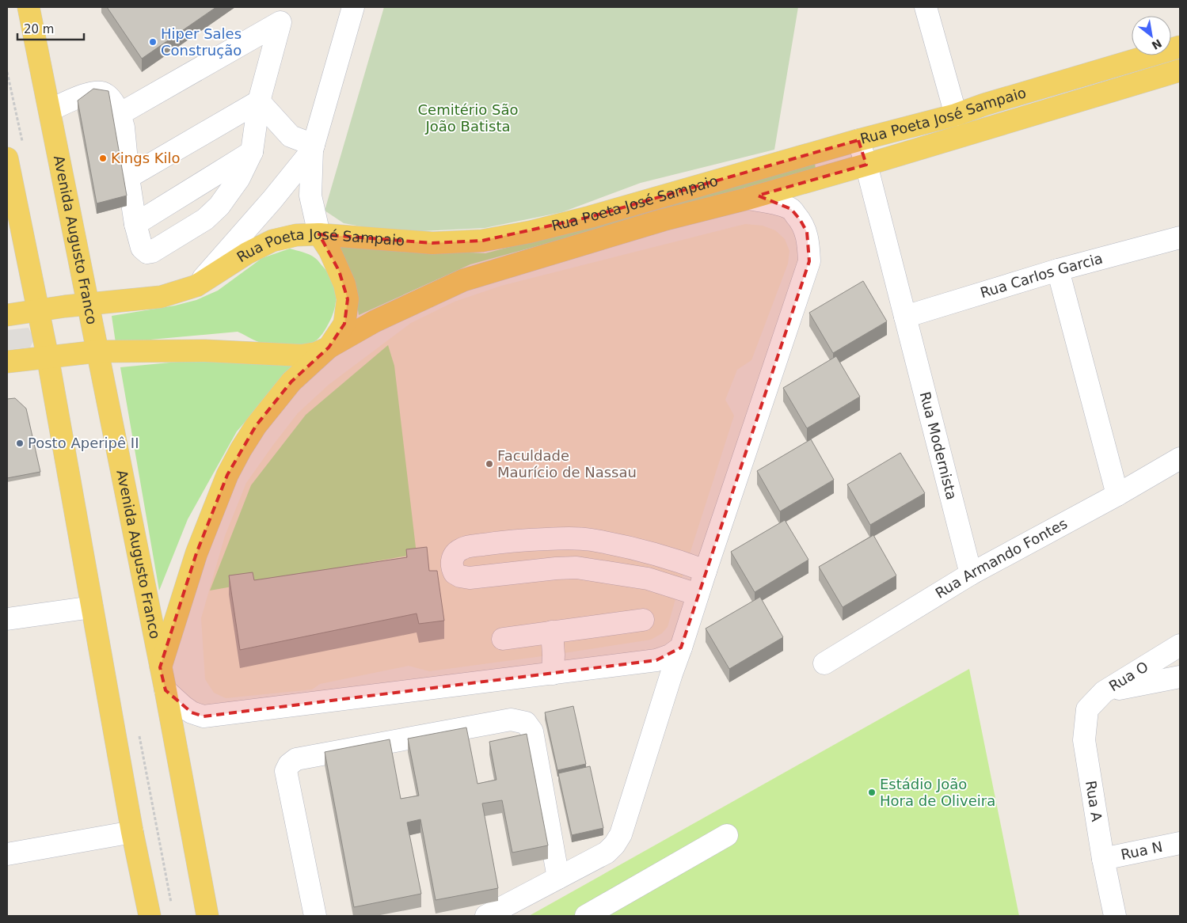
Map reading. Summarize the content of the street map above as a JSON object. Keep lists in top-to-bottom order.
{
  "streets": {
    "main road": ["Rua Poeta José Sampaio", "Avenida Augusto Franco"],
    "street": [
      "Rua Carlos Garcia",
      "Rua Modernista",
      "Rua Armando Fontes",
      "Rua O",
      "Rua A",
      "Rua N"
    ]
  },
  "crossings": [
    ["Rua Poeta José Sampaio", "Avenida Augusto Franco"],
    ["Rua Poeta José Sampaio", "Rua Modernista"],
    ["Rua Carlos Garcia", "Rua Modernista"],
    ["Rua Modernista", "Rua Armando Fontes"],
    ["Rua O", "Rua A"],
    ["Rua A", "Rua N"]
  ],
  "parks": ["Cemitério São João Batista"],
  "places": [
    "Hiper Sales Construção",
    "Kings Kilo",
    "Posto Aperipê II",
    "Faculdade Maurício de Nassau",
    "Estádio João Hora de Oliveira"
  ],
  "scale_bar": "20 m",
  "north": "bottom right"
}
